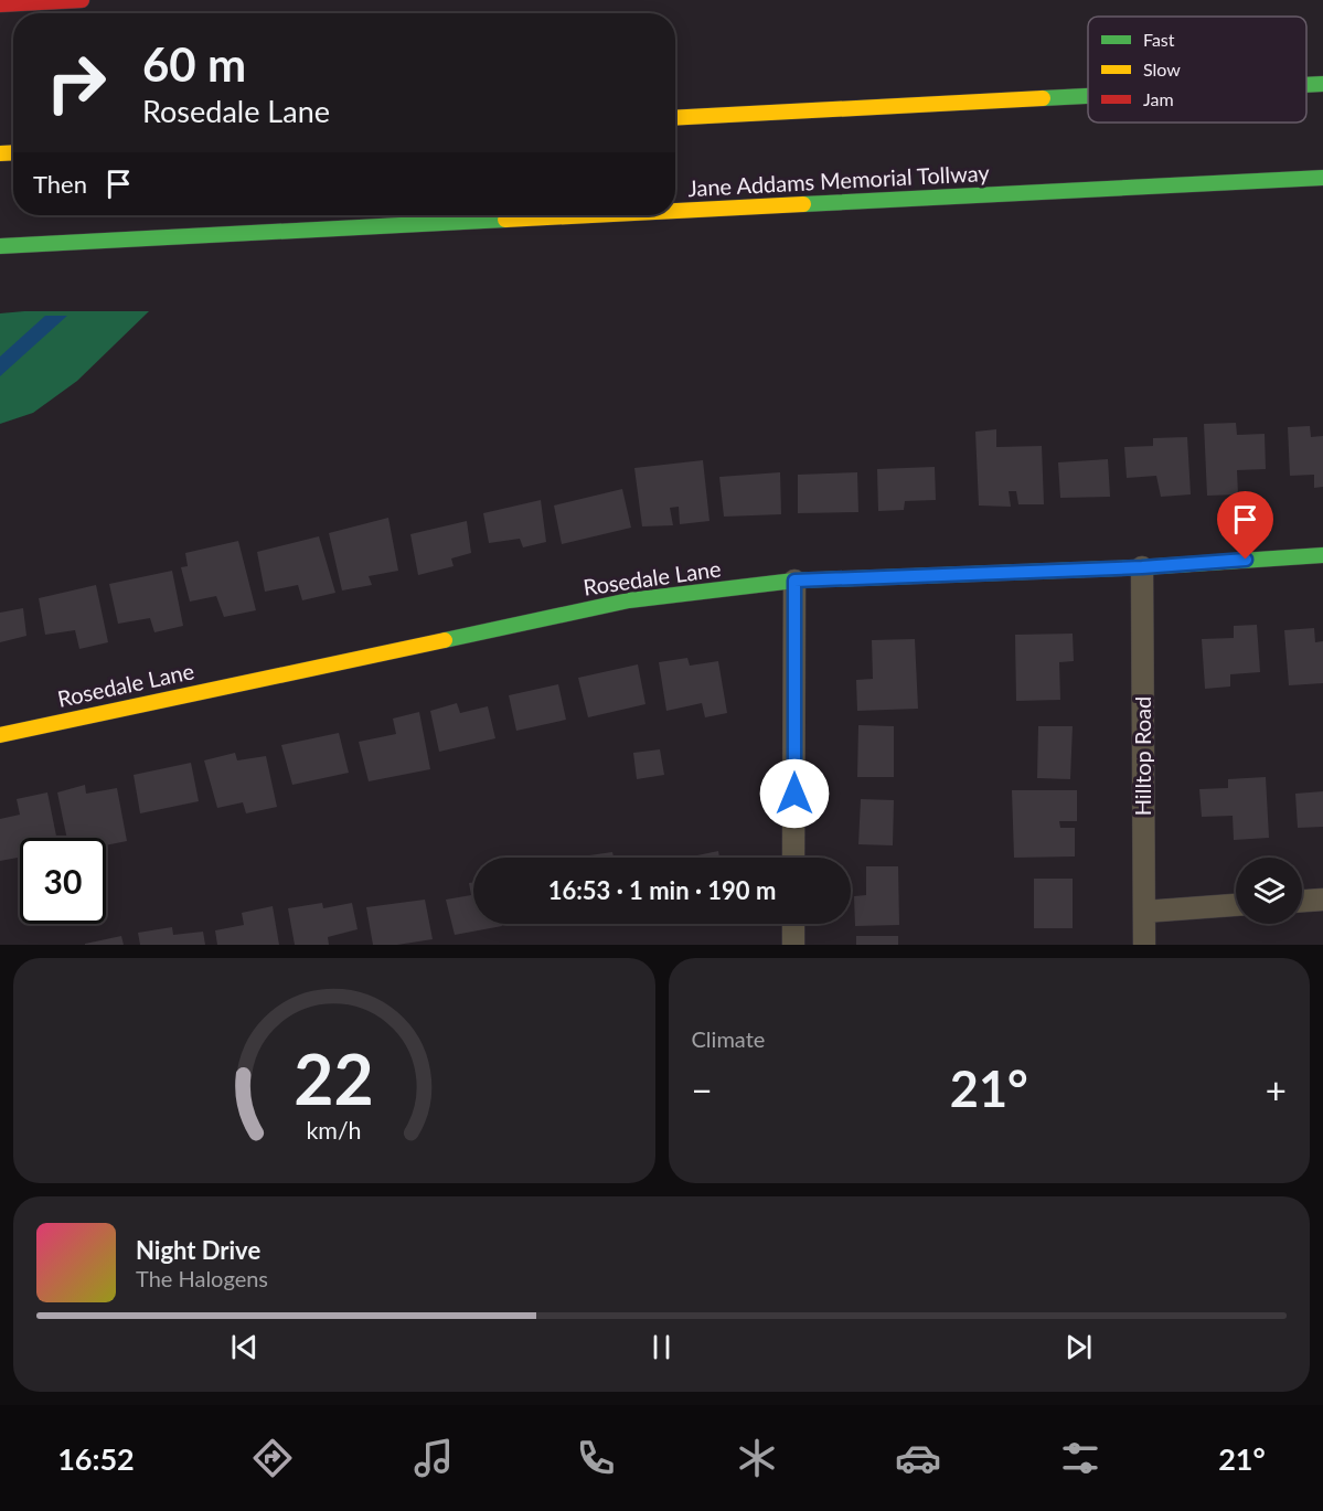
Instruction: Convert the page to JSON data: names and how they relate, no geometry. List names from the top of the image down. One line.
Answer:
{"streets":{"main road":["Jane Addams Memorial Tollway","Rosedale Lane"],"street":["Hilltop Road"]},"crossings":[["Rosedale Lane","Hilltop Road"]],"legend":["Fast","Slow","Jam"],"page":{"turn":["60 m","Rosedale Lane"],"then":"Then","limit":"30","trip":"16:53 · 1 min · 190 m","tile":"Climate","heat":["−","21°","+"],"song":["Night Drive","The Halogens"],"tabs":["16:52","21°"],"gauge":["22","km/h"]}}
